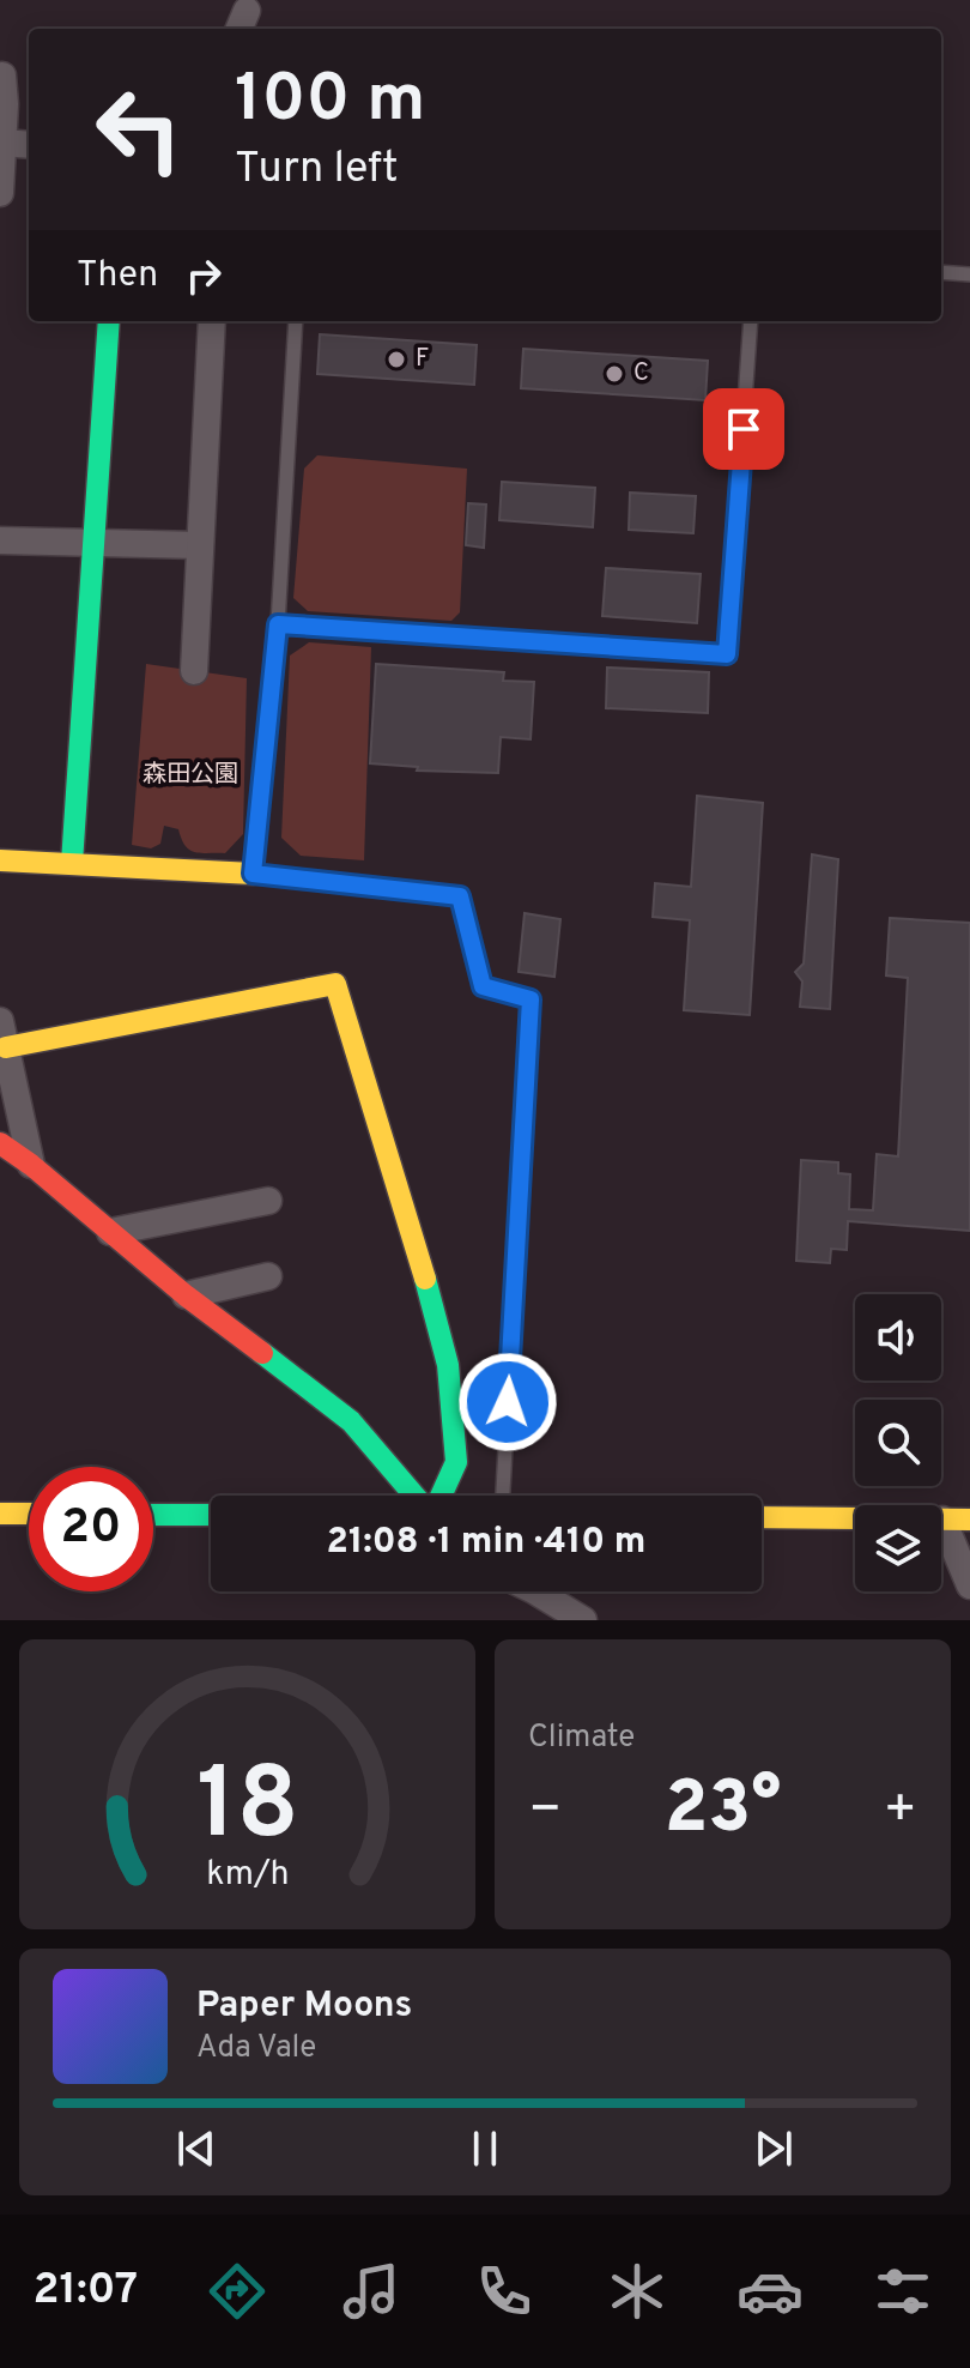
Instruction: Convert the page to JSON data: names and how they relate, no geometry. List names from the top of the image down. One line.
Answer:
{"parks":["森田公園"],"places":["F","C"],"page":{"turn":["100 m","Turn left"],"then":"Then","limit":"20","trip":"21:08 · 1 min · 410 m","tile":"Climate","heat":["−","23°","+"],"song":["Paper Moons","Ada Vale"],"tabs":"21:07","gauge":["18","km/h"]}}
